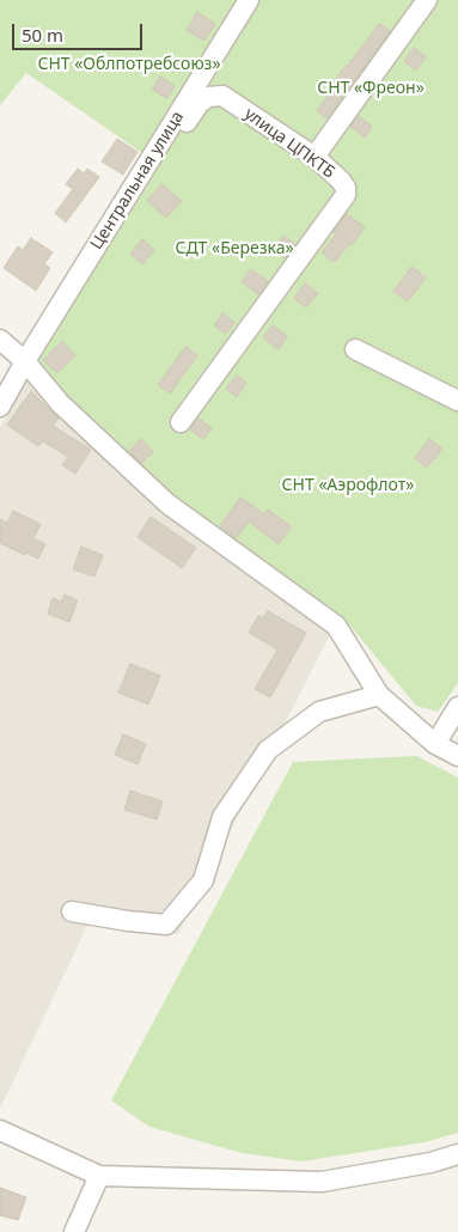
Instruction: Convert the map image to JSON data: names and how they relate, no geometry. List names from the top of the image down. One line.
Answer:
{"streets":{"street":["улица ЦПКТБ","Центральная улица"]},"crossings":[["улица ЦПКТБ","Центральная улица"]],"parks":["СНТ «Облпотребсоюз»","СНТ «Фреон»","СДТ «Березка»","СНТ «Аэрофлот»"],"scale_bar":"50 m"}
